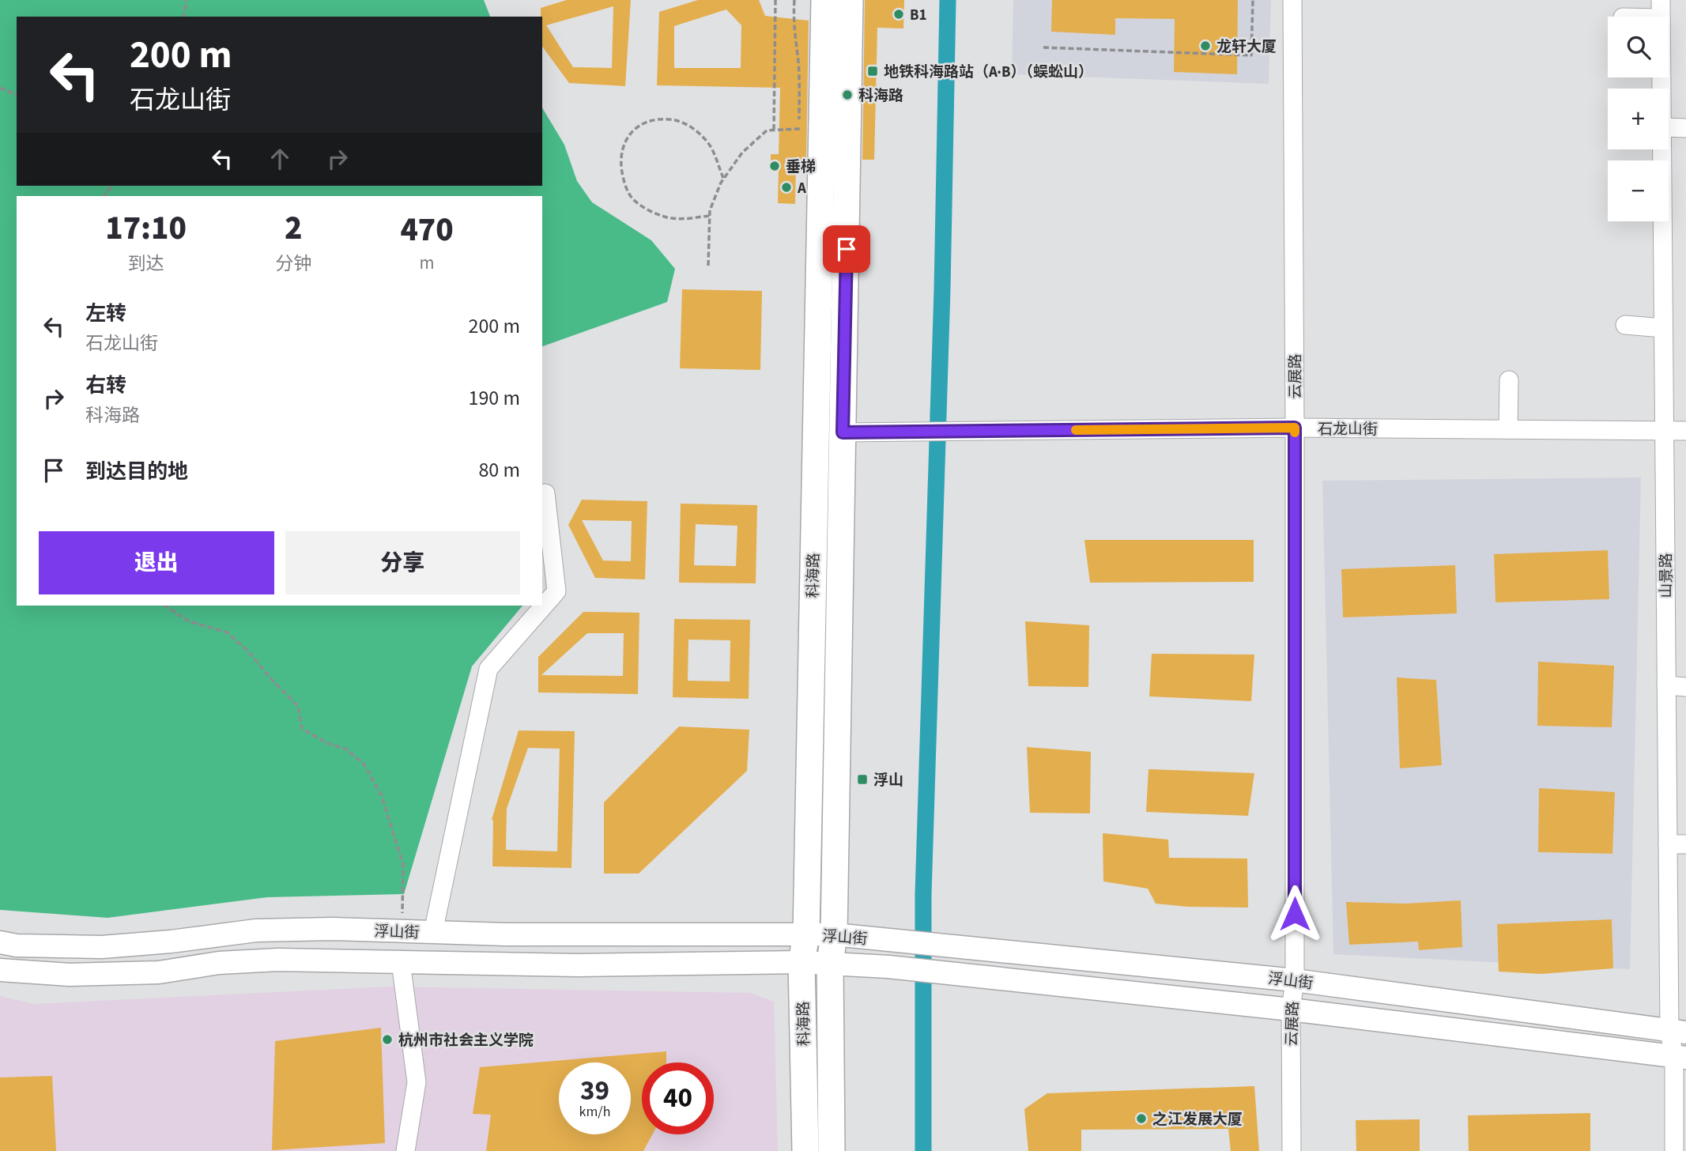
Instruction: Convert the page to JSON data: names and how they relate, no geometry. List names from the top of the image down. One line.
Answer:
{"streets":{"highway":["科海路"],"main road":["浮山街"],"street":["云展路","石龙山街","山景路"]},"crossings":[["云展路","石龙山街"],["云展路","浮山街"],["石龙山街","科海路"],["石龙山街","山景路"],["科海路","浮山街"],["山景路","浮山街"]],"places":{"other":["B1","龙轩大厦","科海路","垂梯","A","杭州市社会主义学院","之江发展大厦"],"transit":["地铁科海路站（A·B）（蜈蚣山）","浮山"]},"page":{"map_buttons":["+","−"],"turn":["200 m","石龙山街"],"eta":["17:10","到达","2","分钟","470","m"],"list":[{"name":"左转","note":"石龙山街","value":"200 m"},{"name":"右转","note":"科海路","value":"190 m"},{"name":"到达目的地","value":"80 m"}],"buttons":["退出","分享"],"speed":"39 km/h","limit":"40"}}
